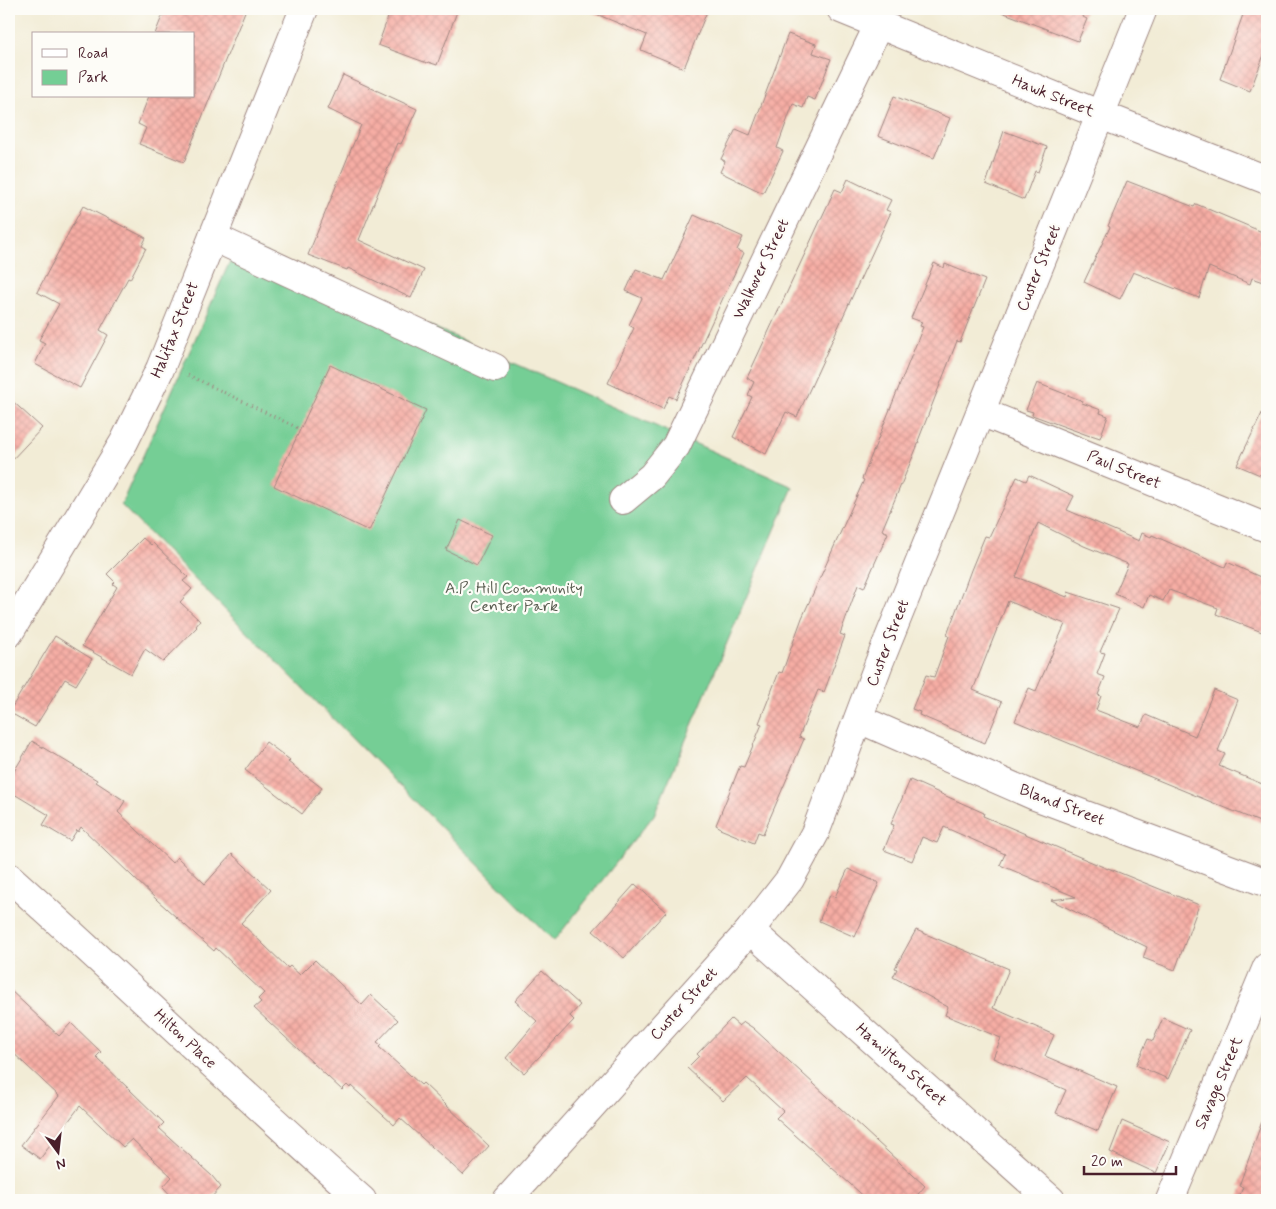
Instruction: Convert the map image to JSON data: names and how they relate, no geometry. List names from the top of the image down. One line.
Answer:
{"streets":{"street":["Hawk Street","Custer Street","Walkover Street","Halifax Street","Paul Street","Bland Street","Hilton Place","Hamilton Street","Savage Street"]},"crossings":[["Hawk Street","Custer Street"],["Hawk Street","Walkover Street"],["Custer Street","Paul Street"],["Custer Street","Bland Street"],["Custer Street","Hamilton Street"]],"parks":["A.P. Hill Community Center Park"],"legend":["Road","Park"],"scale_bar":"20 m","north":"bottom"}
